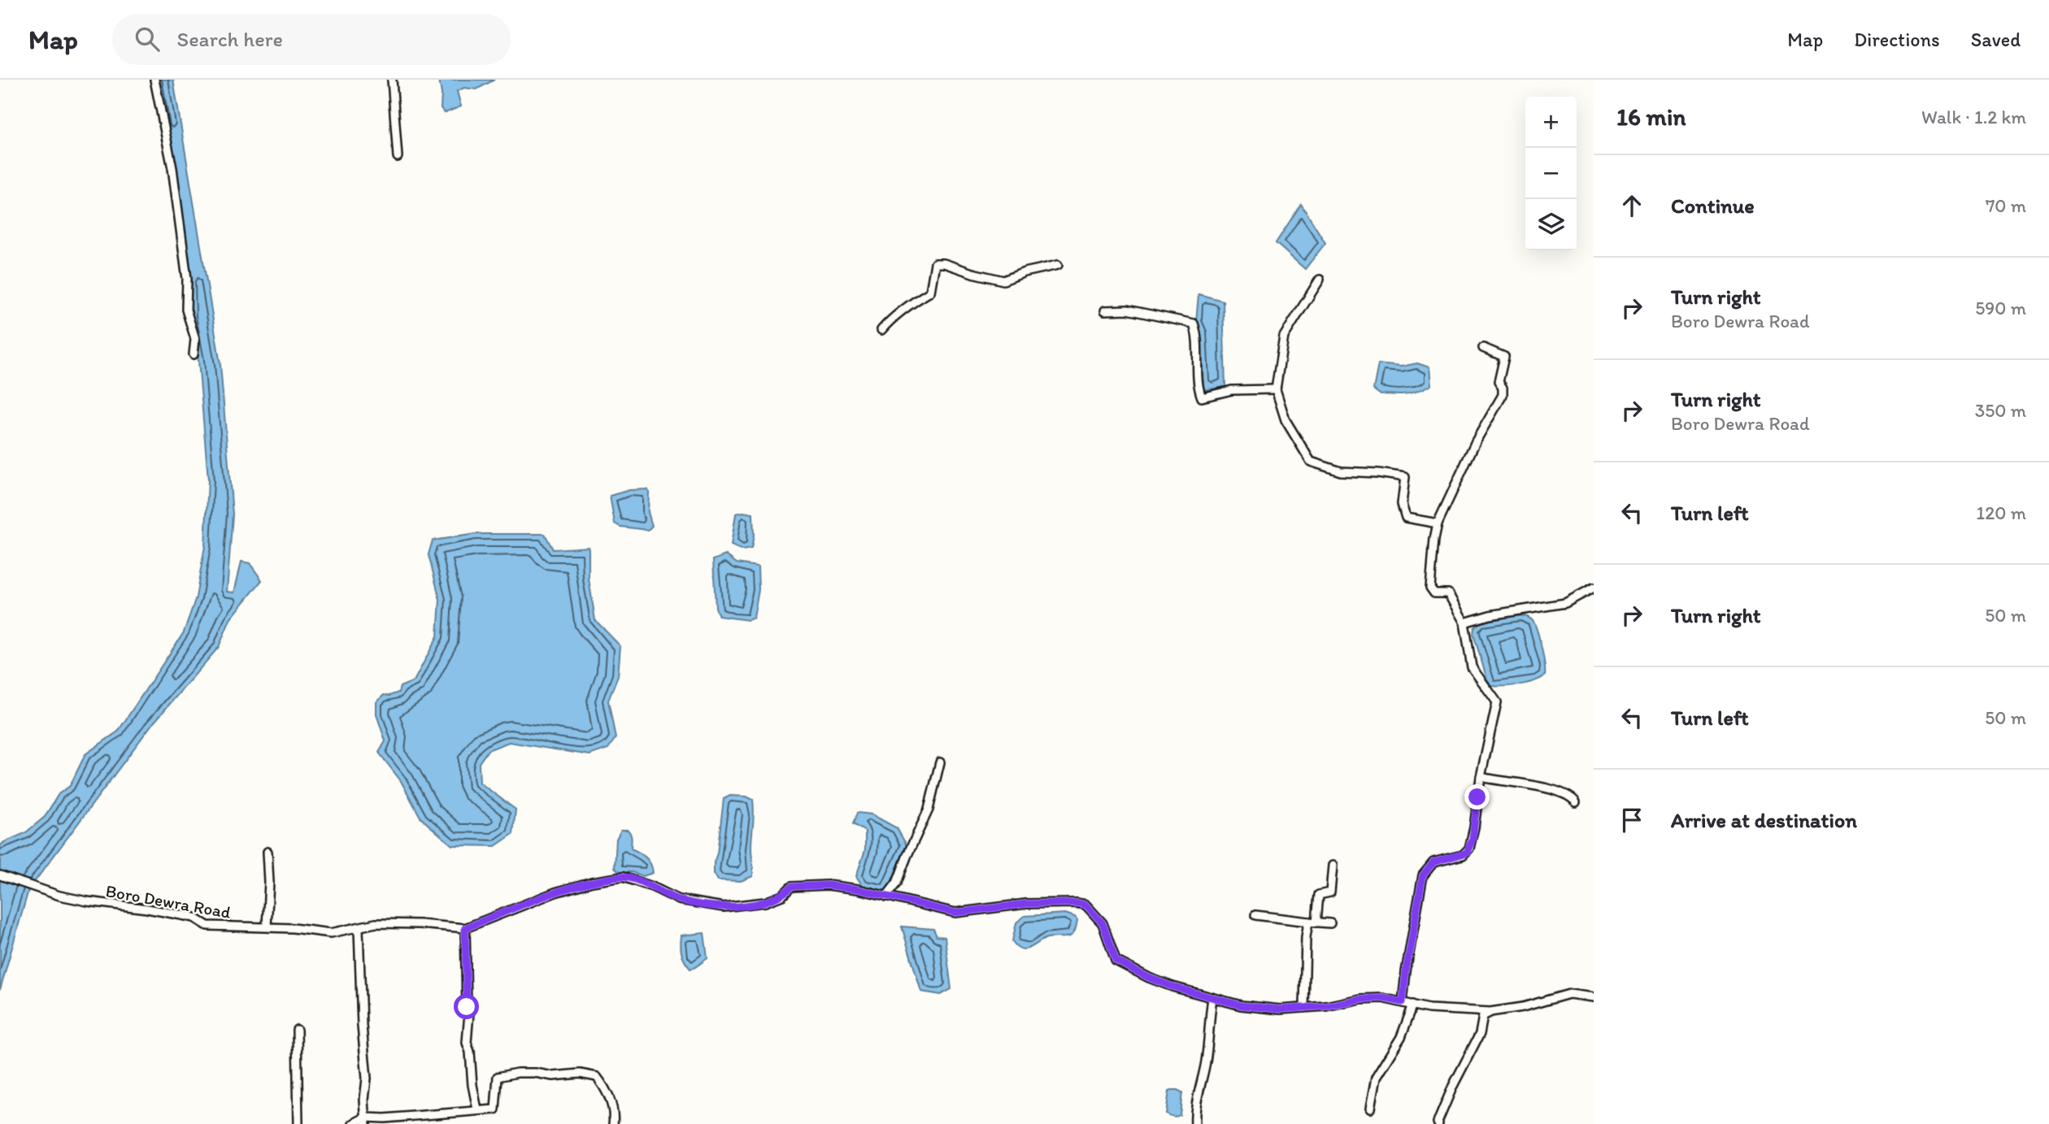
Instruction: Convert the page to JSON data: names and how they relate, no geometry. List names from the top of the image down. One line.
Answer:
{"streets":{"street":["Boro Dewra Road"]},"page":{"header":"Map","search":"Search here","nav":["Map","Directions","Saved"],"heading":["16 min","Walk · 1.2 km"],"map_buttons":["+","−"],"list":[["Continue","70 m"],["Turn right","Boro Dewra Road","590 m"],["Turn right","Boro Dewra Road","350 m"],["Turn left","120 m"],["Turn right","50 m"],["Turn left","50 m"],"Arrive at destination"]}}
